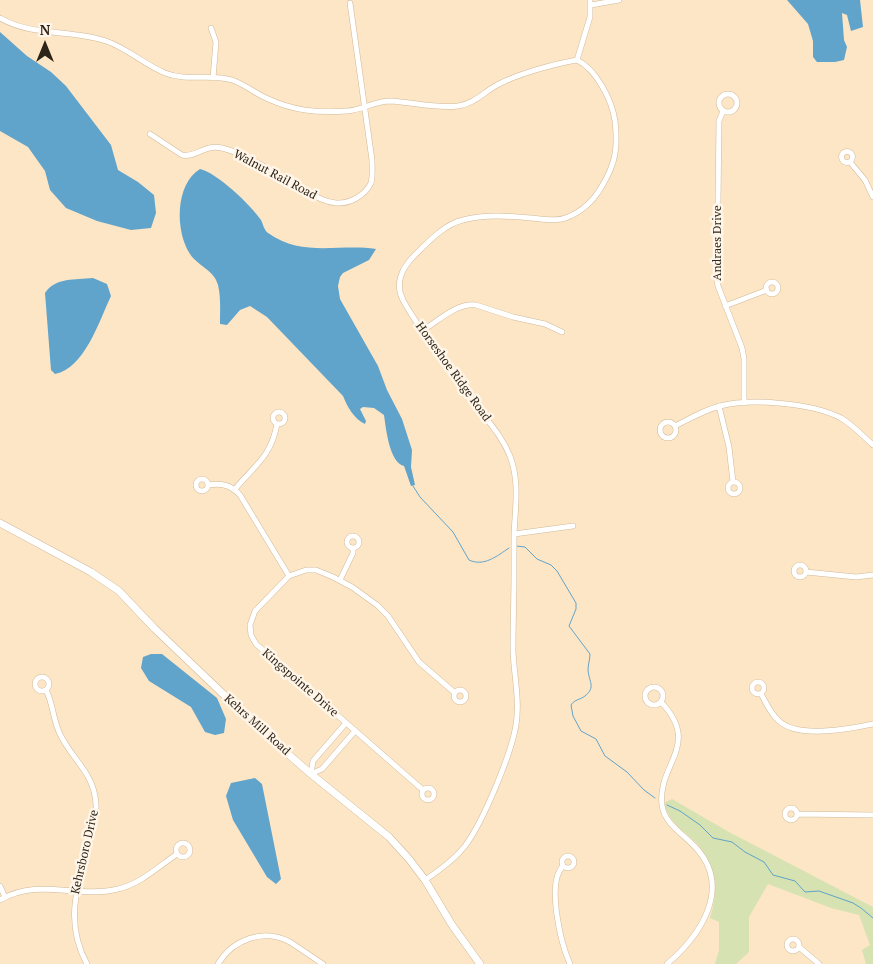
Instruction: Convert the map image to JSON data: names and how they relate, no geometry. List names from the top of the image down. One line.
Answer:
{"streets":{"main road":["Kehrs Mill Road"],"street":["Walnut Rail Road","Andraes Drive","Horseshoe Ridge Road","Kingspointe Drive","Kehrsboro Drive"]},"crossings":[["Horseshoe Ridge Road","Kehrs Mill Road"],["Kingspointe Drive","Kehrs Mill Road"]],"north":"top"}
